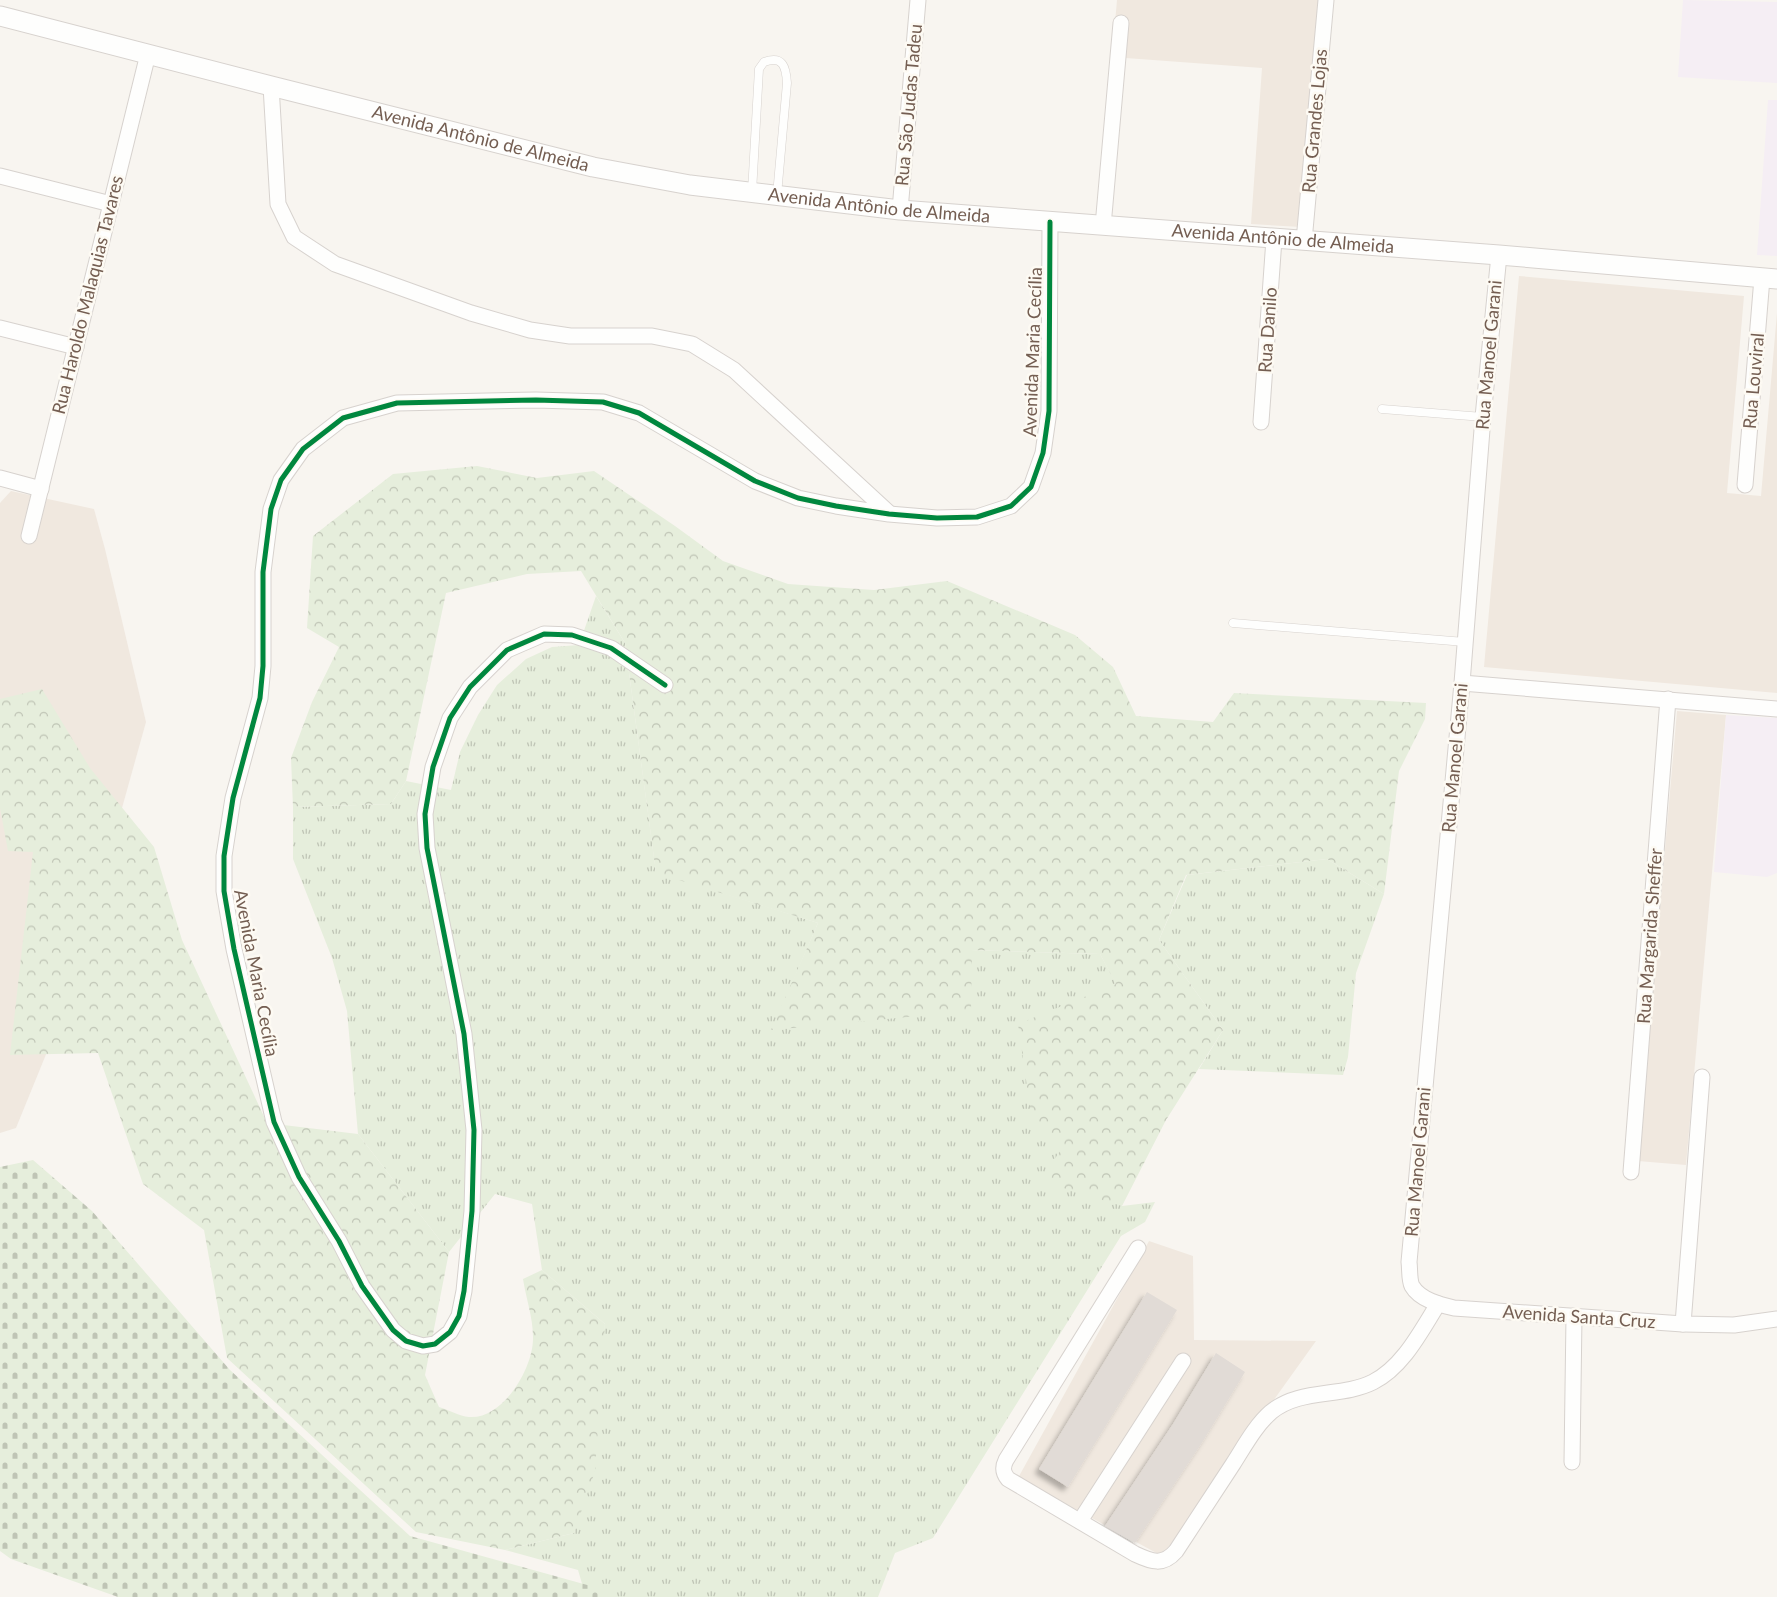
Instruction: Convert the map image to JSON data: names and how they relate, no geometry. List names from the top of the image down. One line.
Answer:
{"streets":{"street":["Rua São Judas Tadeu","Rua Grandes Lojas","Avenida Antônio de Almeida","Rua Haroldo Malaquias Tavares","Rua Danilo","Avenida Maria Cecília","Rua Manoel Garani","Rua Louviral","Rua Margarida Sheffer","Avenida Santa Cruz"]},"crossings":[["Rua São Judas Tadeu","Avenida Antônio de Almeida"],["Rua Grandes Lojas","Avenida Antônio de Almeida"],["Avenida Antônio de Almeida","Rua Haroldo Malaquias Tavares"],["Avenida Antônio de Almeida","Rua Danilo"],["Avenida Antônio de Almeida","Avenida Maria Cecília"],["Avenida Antônio de Almeida","Rua Manoel Garani"],["Avenida Antônio de Almeida","Rua Louviral"],["Rua Manoel Garani","Avenida Santa Cruz"]]}
